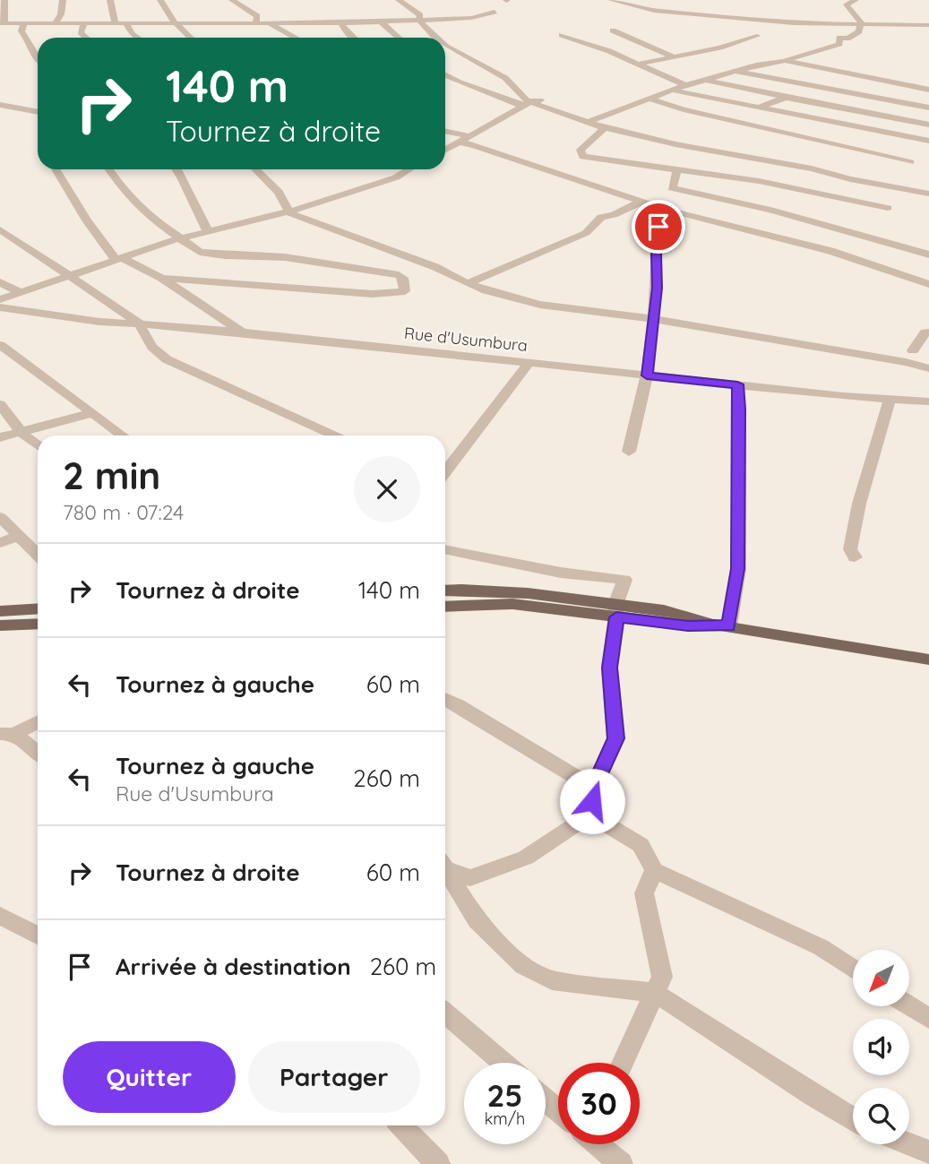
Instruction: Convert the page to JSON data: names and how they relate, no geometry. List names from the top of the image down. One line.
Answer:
{"streets":{"street":["Rue d'Usumbura"]},"north":"bottom left","page":{"turn":["140 m","Tournez à droite"],"heading":["2 min","780 m · 07:24"],"list":[{"name":"Tournez à droite","value":"140 m"},{"name":"Tournez à gauche","value":"60 m"},{"name":"Tournez à gauche","note":"Rue d'Usumbura","value":"260 m"},{"name":"Tournez à droite","value":"60 m"},{"name":"Arrivée à destination","value":"260 m"}],"buttons":["Quitter","Partager"],"speed":"25 km/h","limit":"30"}}
